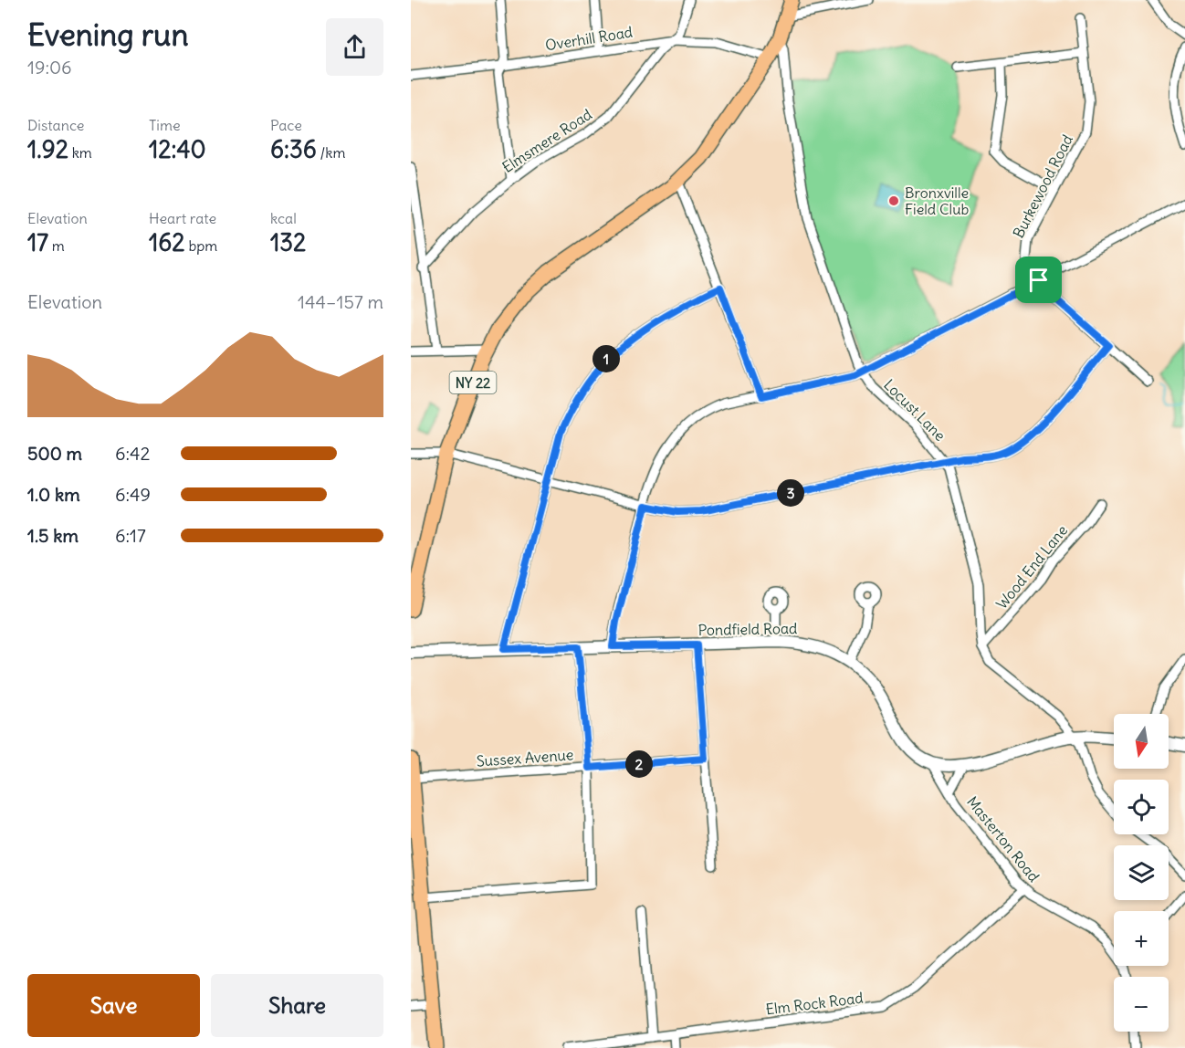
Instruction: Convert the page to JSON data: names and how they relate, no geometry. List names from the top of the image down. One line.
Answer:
{"streets":{"main road":["NY 22"],"street":["Overhill Road","Elmsmere Road","Burkewood Road","Locust Lane","Wood End Lane","Pondfield Road","Sussex Avenue","Masterton Road","Elm Rock Road"]},"crossings":[["Overhill Road","Elmsmere Road"],["Overhill Road","NY 22"],["NY 22","Locust Lane"],["Locust Lane","Wood End Lane"],["Pondfield Road","Masterton Road"],["Masterton Road","Elm Rock Road"]],"places":["Bronxville Field Club"],"north":"bottom","page":{"heading":["Evening run","19:06"],"stats":[["Distance","1.92 km"],["Time","12:40"],["Pace","6:36 /km"],["Elevation","17 m"],["Heart rate","162 bpm"],["kcal","132"]],"chart":["Elevation","144–157 m"],"pins":["1","3","2"],"list":[{"name":"500 m","note":"6:42"},{"name":"1.0 km","note":"6:49"},{"name":"1.5 km","note":"6:17"}],"map_buttons":["+","−"],"buttons":["Save","Share"]}}
